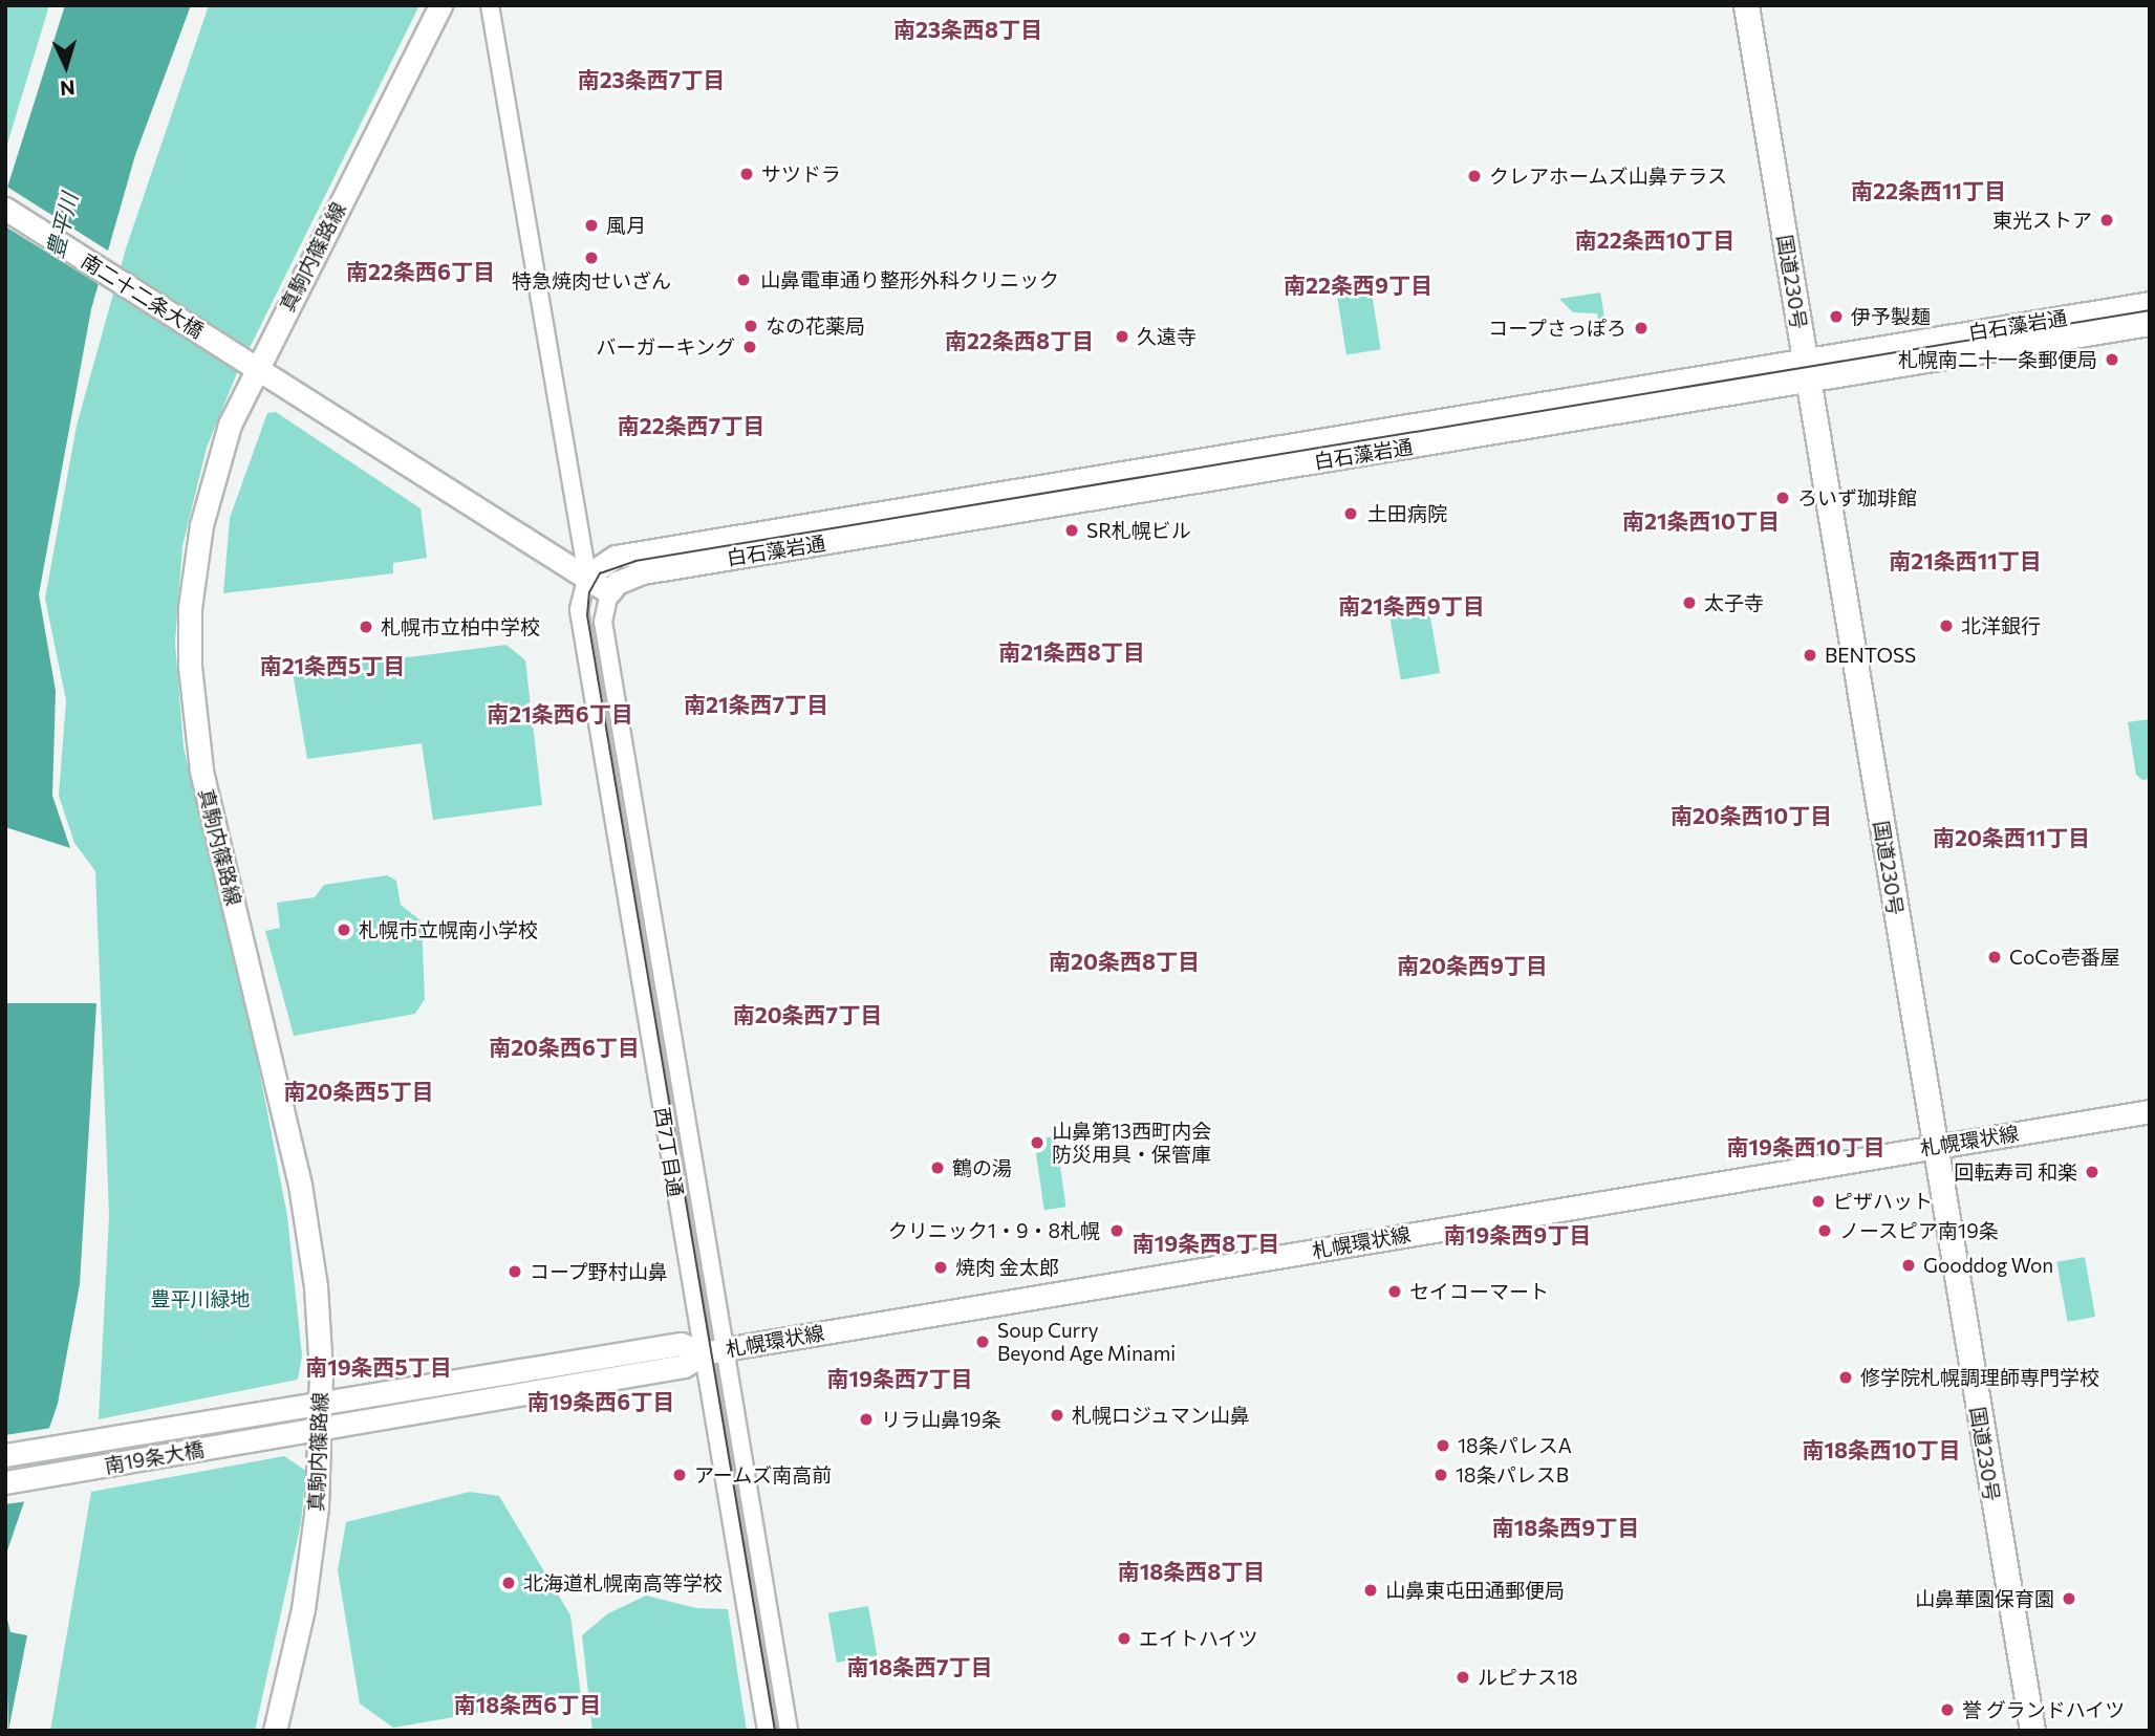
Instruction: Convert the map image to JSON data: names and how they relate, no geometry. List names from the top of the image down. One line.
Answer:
{"streets":{"highway":["国道230号"],"main road":["真駒内篠路線","南二十二条大橋","白石藻岩通","札幌環状線","南19条大橋"],"street":["西7丁目通"]},"crossings":[["真駒内篠路線","南二十二条大橋"],["真駒内篠路線","札幌環状線"],["真駒内篠路線","南19条大橋"],["国道230号","白石藻岩通"],["国道230号","札幌環状線"],["白石藻岩通","西7丁目通"],["札幌環状線","西7丁目通"],["札幌環状線","南19条大橋"]],"districts":["南23条西8丁目","南23条西7丁目","南22条西11丁目","南22条西10丁目","南22条西6丁目","南22条西9丁目","南22条西8丁目","南22条西7丁目","南21条西10丁目","南21条西11丁目","南21条西9丁目","南21条西8丁目","南21条西5丁目","南21条西7丁目","南21条西6丁目","南20条西10丁目","南20条西11丁目","南20条西8丁目","南20条西9丁目","南20条西7丁目","南20条西6丁目","南20条西5丁目","南19条西10丁目","南19条西9丁目","南19条西8丁目","南19条西5丁目","南19条西7丁目","南19条西6丁目","南18条西10丁目","南18条西9丁目","南18条西8丁目","南18条西7丁目","南18条西6丁目"],"water":["豊平川"],"parks":["豊平川緑地"],"places":["サツドラ","クレアホームズ山鼻テラス","東光ストア","風月","特急焼肉せいざん","山鼻電車通り整形外科クリニック","伊予製麺","なの花薬局","コープさっぽろ","久遠寺","バーガーキング","札幌南二十一条郵便局","ろいず珈琲館","土田病院","SR札幌ビル","太子寺","北洋銀行","札幌市立柏中学校","BENTOSS","札幌市立幌南小学校","CoCo壱番屋","山鼻第13西町内会 防災用具・保管庫","鶴の湯","回転寿司 和楽","ピザハット","クリニック1・9・8札幌","ノースピア南19条","Gooddog Won","焼肉 金太郎","コープ野村山鼻","セイコーマート","Soup Curry Beyond Age Minami","修学院札幌調理師専門学校","札幌ロジュマン山鼻","リラ山鼻19条","18条パレスA","アームズ南高前","18条パレスB","北海道札幌南高等学校","山鼻東屯田通郵便局","山鼻華園保育園","エイトハイツ","ルピナス18","誉 グランドハイツ"],"north":"bottom"}
